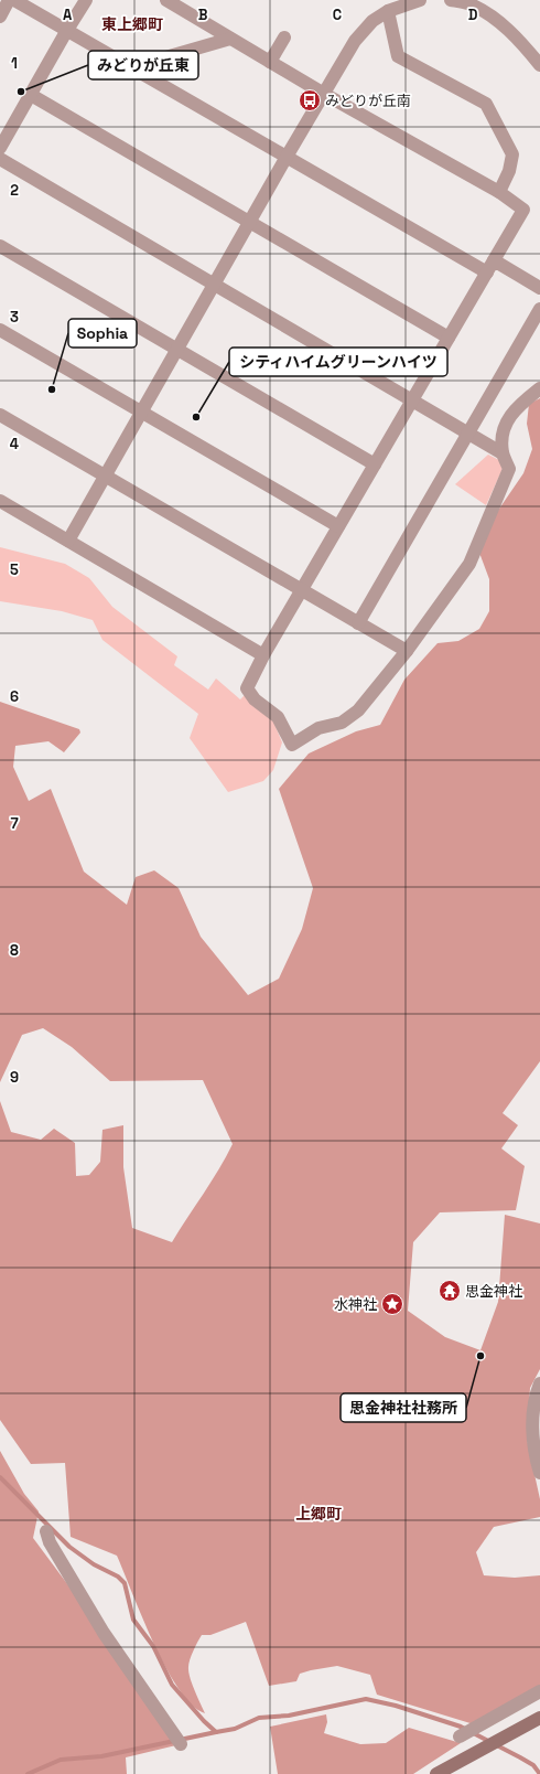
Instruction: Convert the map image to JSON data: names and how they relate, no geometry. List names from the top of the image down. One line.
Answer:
{"districts":["東上郷町","上郷町"],"places":{"other":["みどりが丘東","Sophia","シティハイムグリーンハイツ","思金神社社務所"],"bus stop":["みどりが丘南"],"temple":["思金神社"],"place":["水神社"]},"grid":{"columns":["A","B","C","D"],"rows":["1","2","3","4","5","6","7","8","9"]}}
